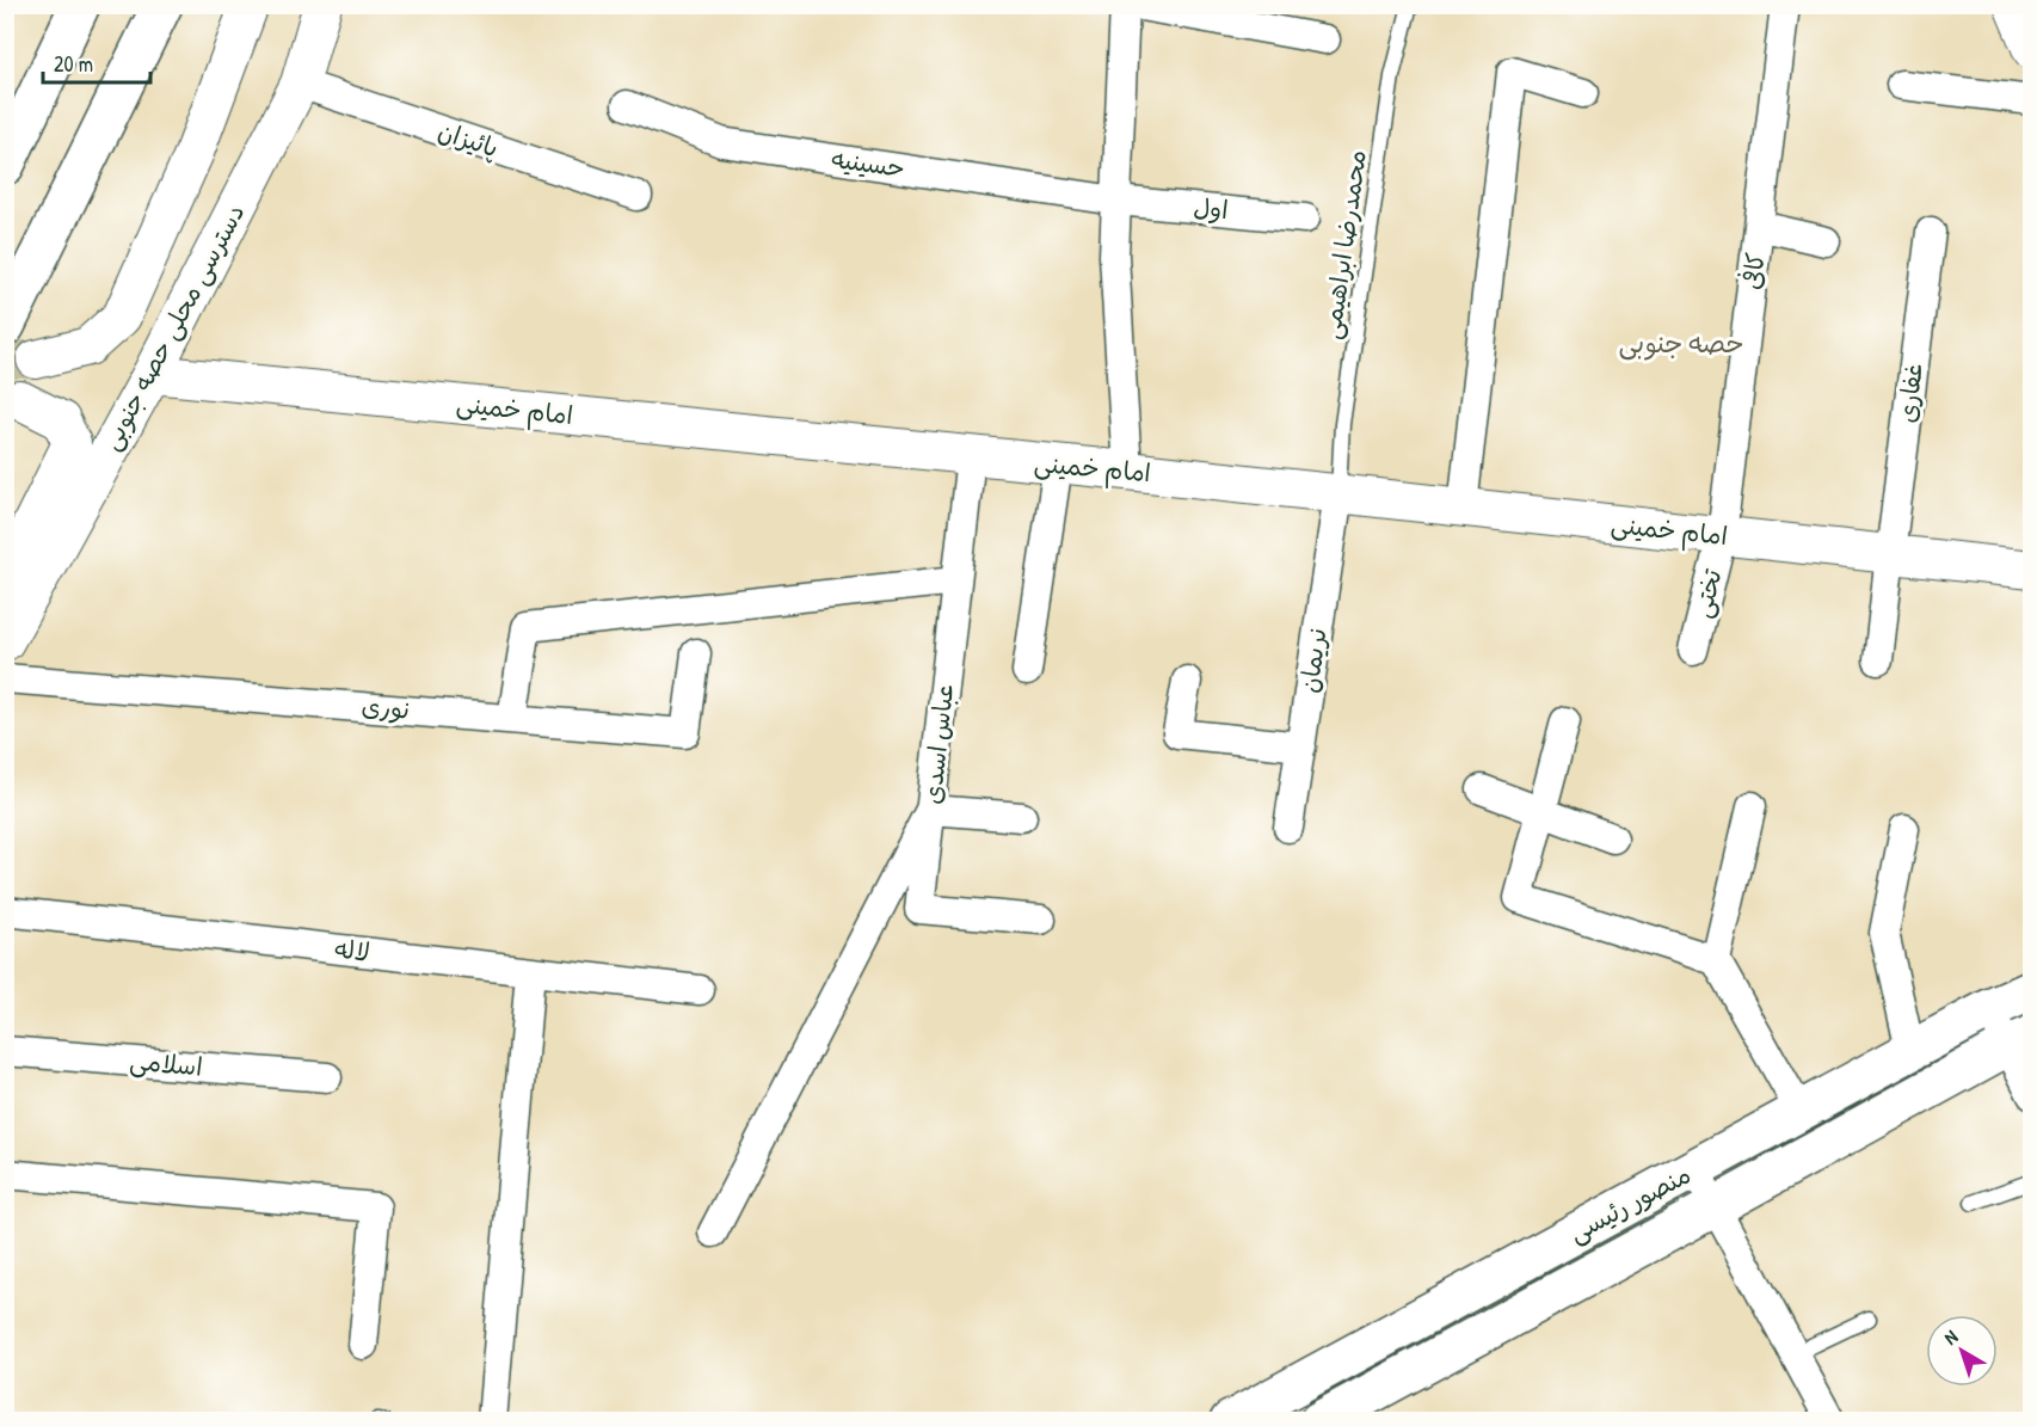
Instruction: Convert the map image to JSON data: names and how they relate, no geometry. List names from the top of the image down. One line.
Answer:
{"streets":{"main road":["منصور رئیسی"],"street":["پائیزان","حسینیه","اول","کافی","دسترسی محلی حصه جنوبی","غفاری","امام خمینی","تختی","نریمان","نوری","عباس اسدی","لاله","اسلامی"],"lane":["محمدرضا ابراهیمی"]},"crossings":[["پائیزان","دسترسی محلی حصه جنوبی"],["حسینیه","اول"],["محمدرضا ابراهیمی","امام خمینی"],["محمدرضا ابراهیمی","نریمان"],["کافی","امام خمینی"],["کافی","تختی"],["دسترسی محلی حصه جنوبی","امام خمینی"],["غفاری","امام خمینی"],["امام خمینی","تختی"],["امام خمینی","نریمان"],["امام خمینی","عباس اسدی"]],"districts":["حصه جنوبی"],"scale_bar":"20 m","north":"top left"}
